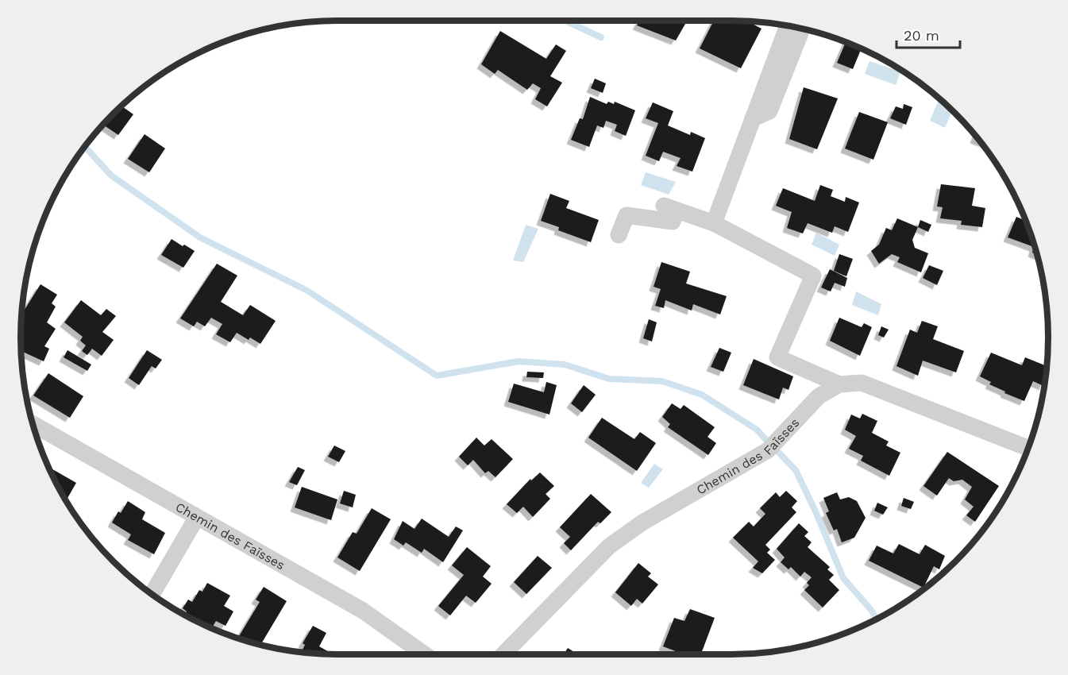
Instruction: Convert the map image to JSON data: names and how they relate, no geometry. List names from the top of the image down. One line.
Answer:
{"streets":{"street":["Chemin des Faïsses"]},"scale_bar":"20 m"}
